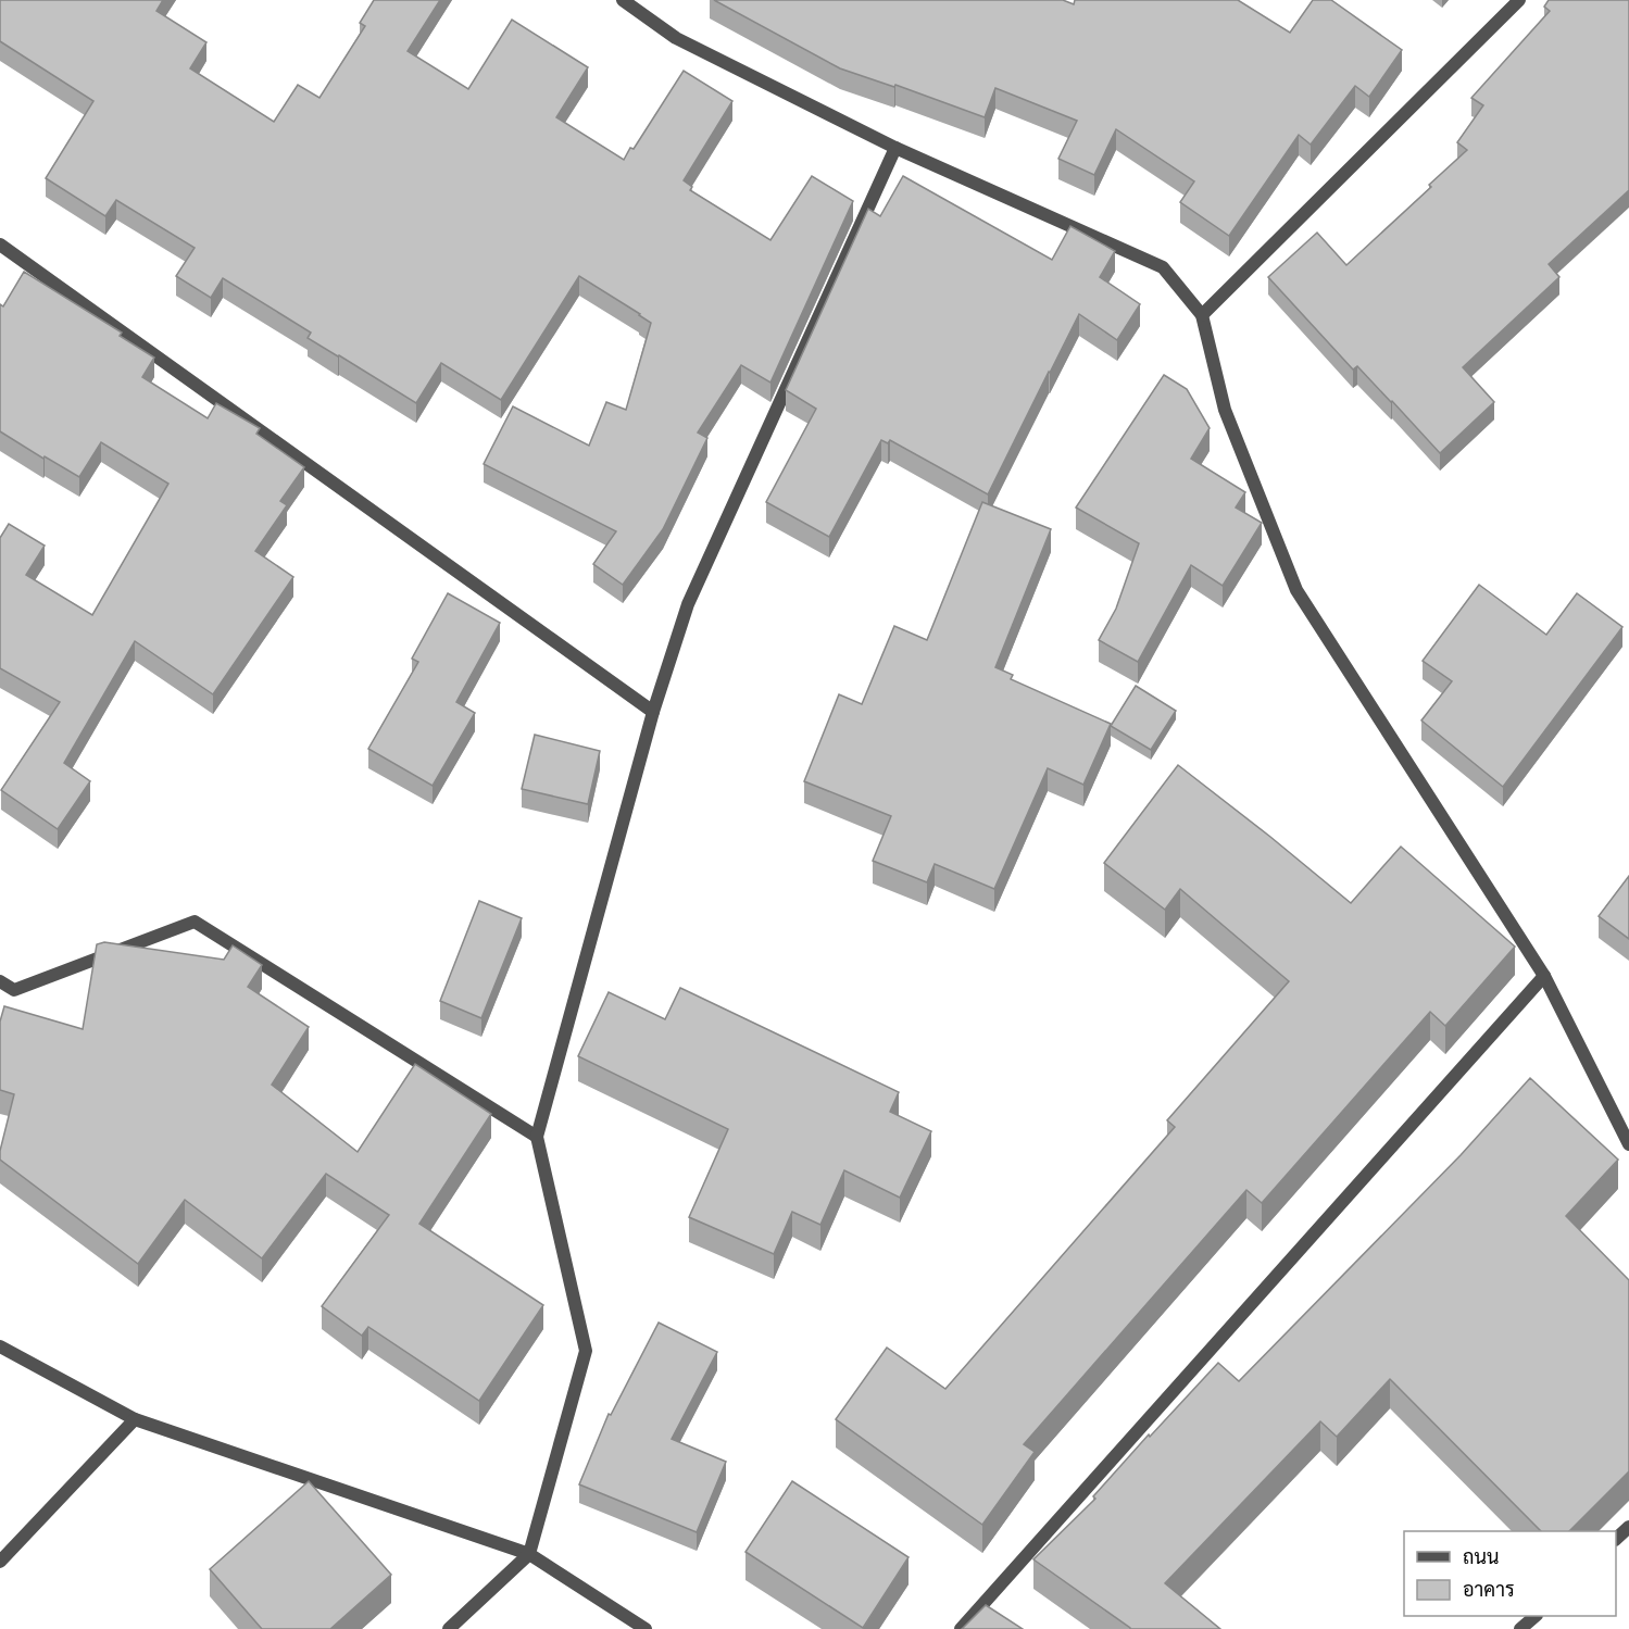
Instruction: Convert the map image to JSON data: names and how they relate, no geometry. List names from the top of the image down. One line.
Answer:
{"legend":["ถนน","อาคาร"]}
